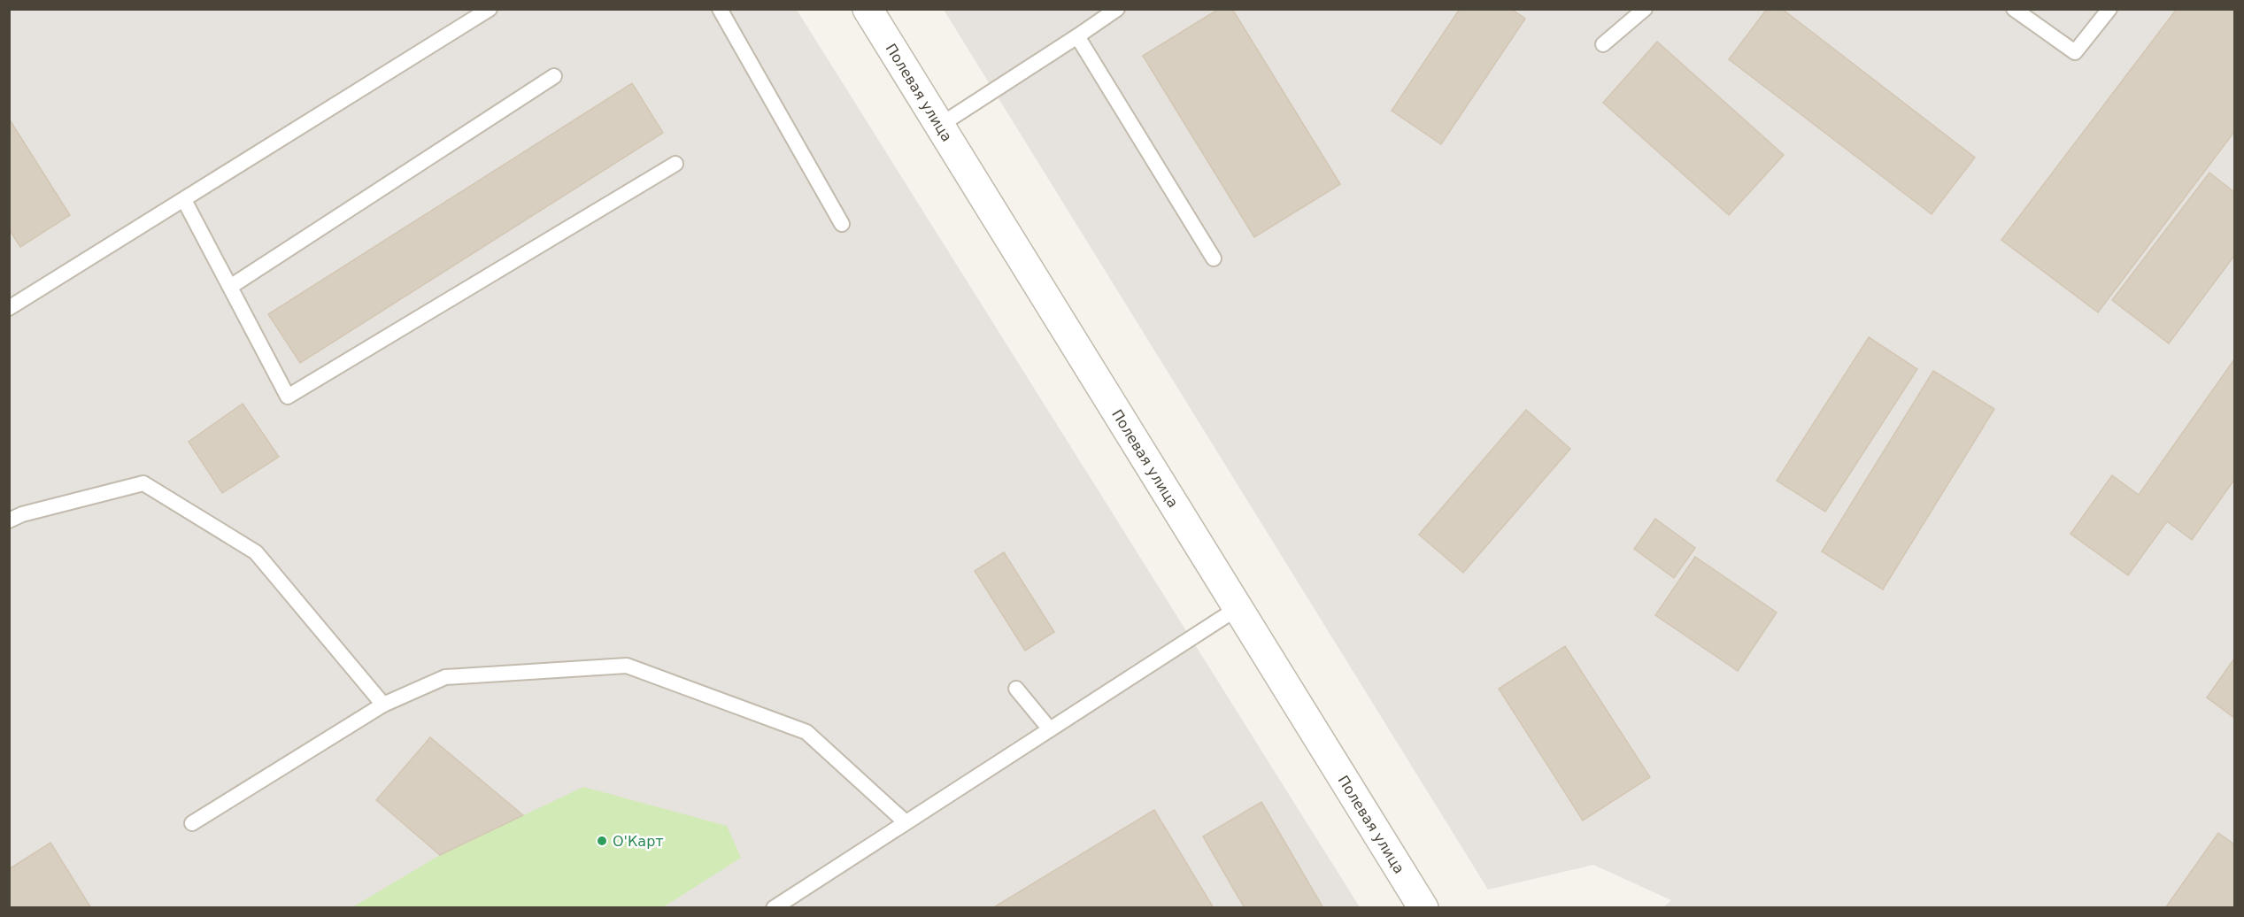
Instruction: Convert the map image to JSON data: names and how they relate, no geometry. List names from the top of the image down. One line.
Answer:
{"streets":{"street":["Полевая улица"]},"places":["О'Карт"]}
